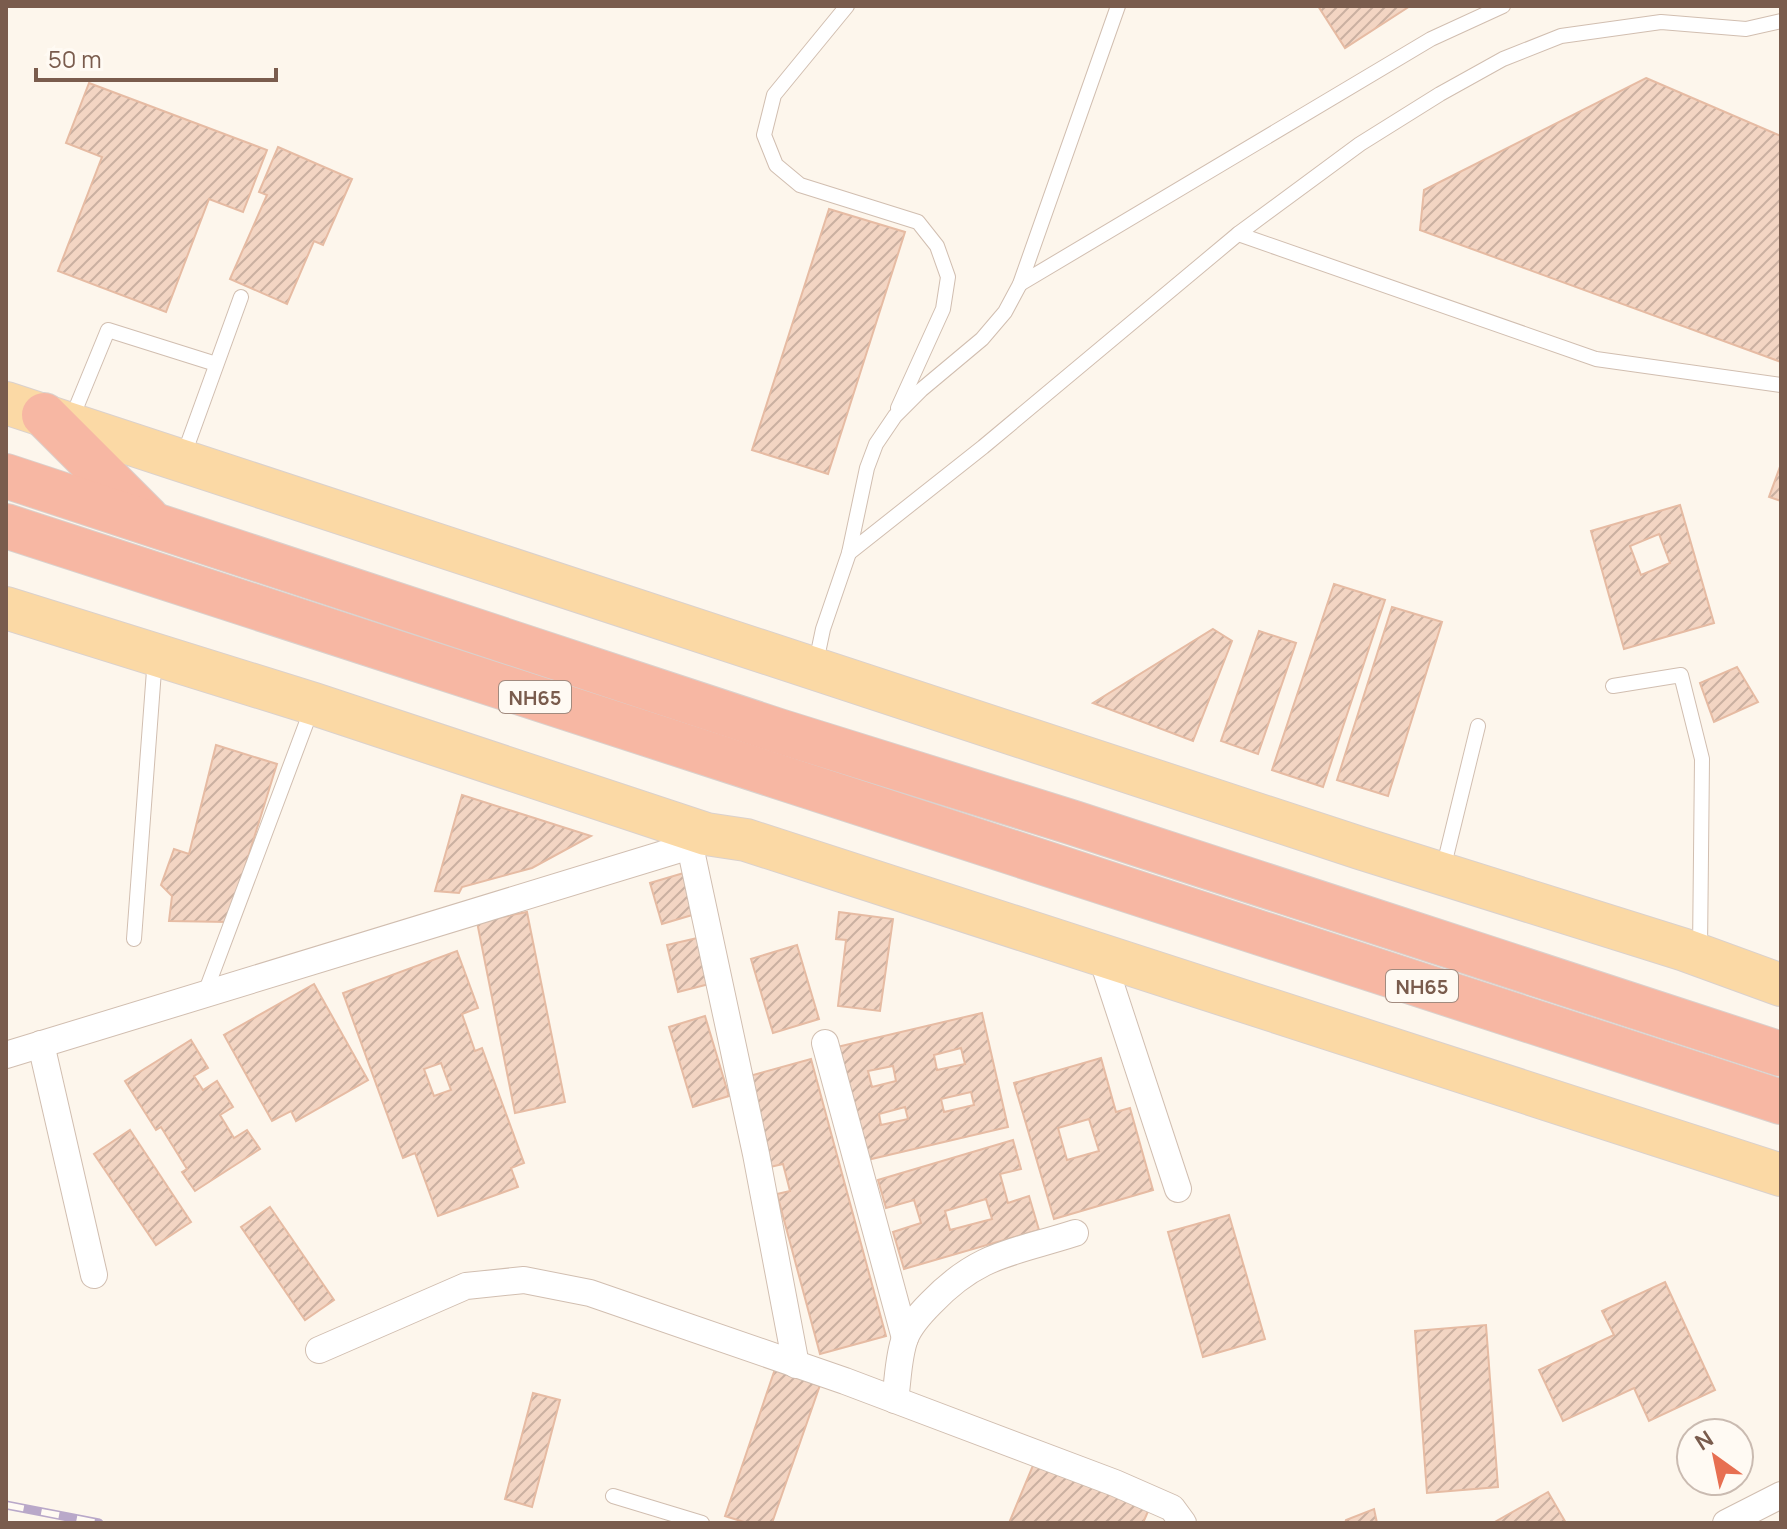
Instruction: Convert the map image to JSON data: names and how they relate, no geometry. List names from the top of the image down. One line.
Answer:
{"streets":{"highway":["NH65"]},"scale_bar":"50 m","north":"top left"}
